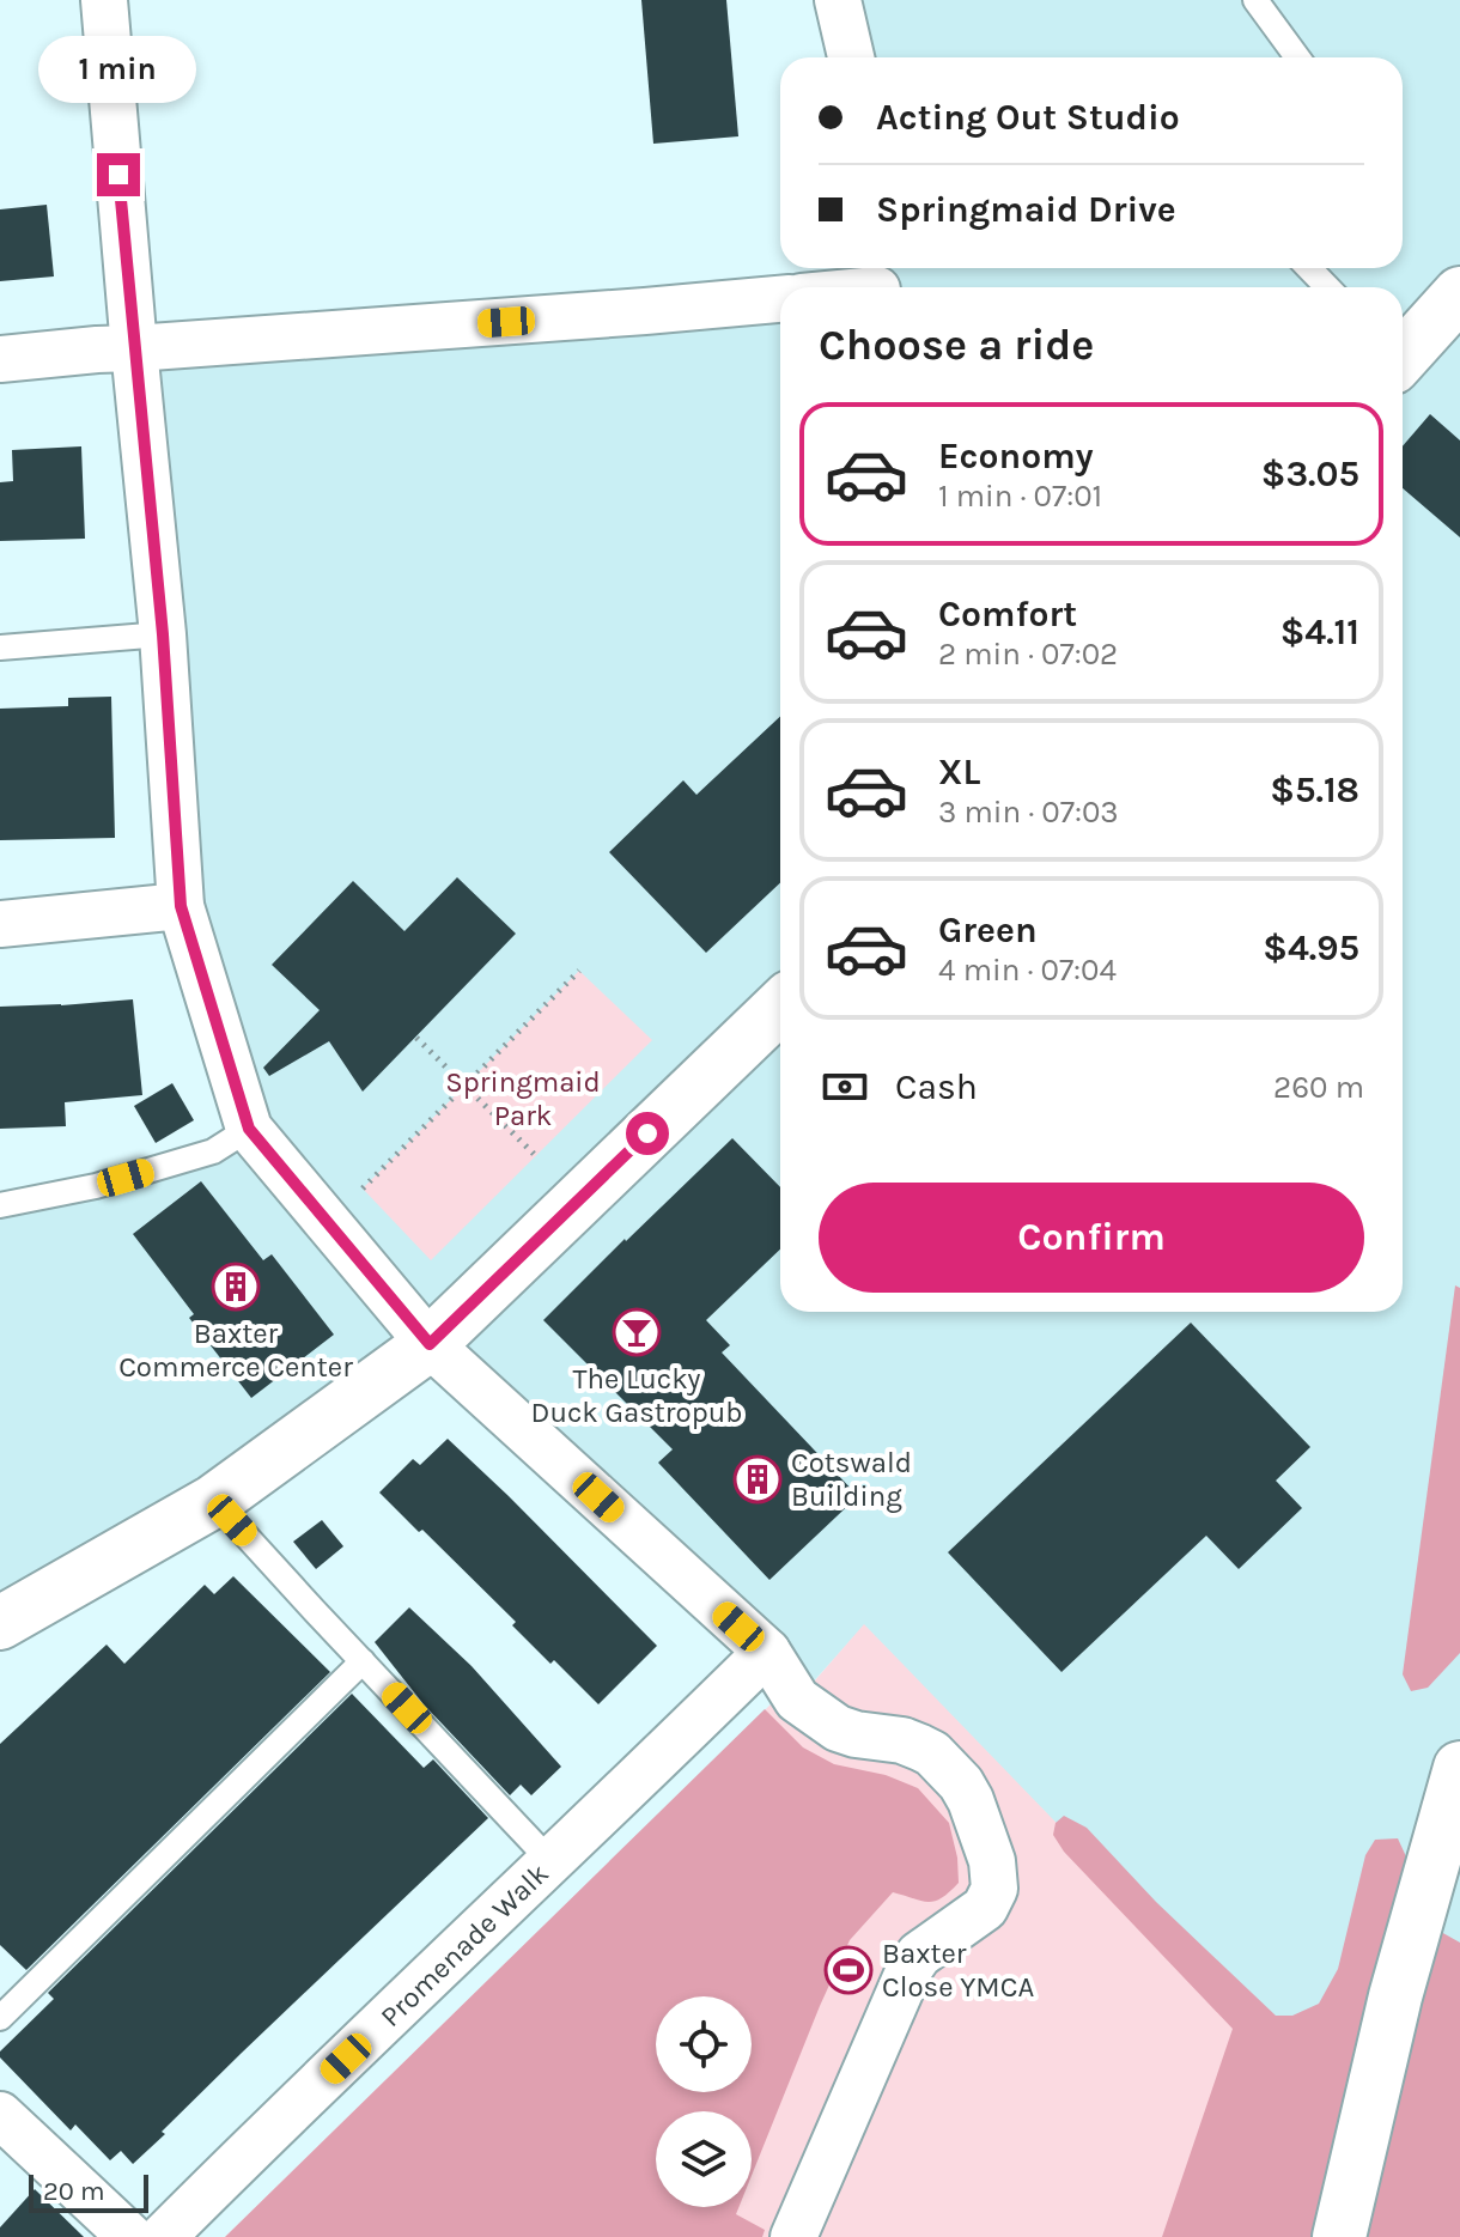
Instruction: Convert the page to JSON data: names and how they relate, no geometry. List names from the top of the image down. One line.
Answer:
{"streets":{"street":["Promenade Walk"]},"parks":["Springmaid Park"],"places":{"building":["Baxter Commerce Center","Cotswald Building"],"bar":["The Lucky Duck Gastropub"],"sports":["Baxter Close YMCA"]},"scale_bar":"20 m","page":{"bubble":"1 min","banner":["Acting Out Studio","Springmaid Drive"],"heading":"Choose a ride","list":[{"name":"Economy","note":"1 min · 07:01","value":"$3.05"},{"name":"Comfort","note":"2 min · 07:02","value":"$4.11"},{"name":"XL","note":"3 min · 07:03","value":"$5.18"},{"name":"Green","note":"4 min · 07:04","value":"$4.95"}],"pay":["Cash","260 m"],"buttons":"Confirm","scale":"20 m"}}
